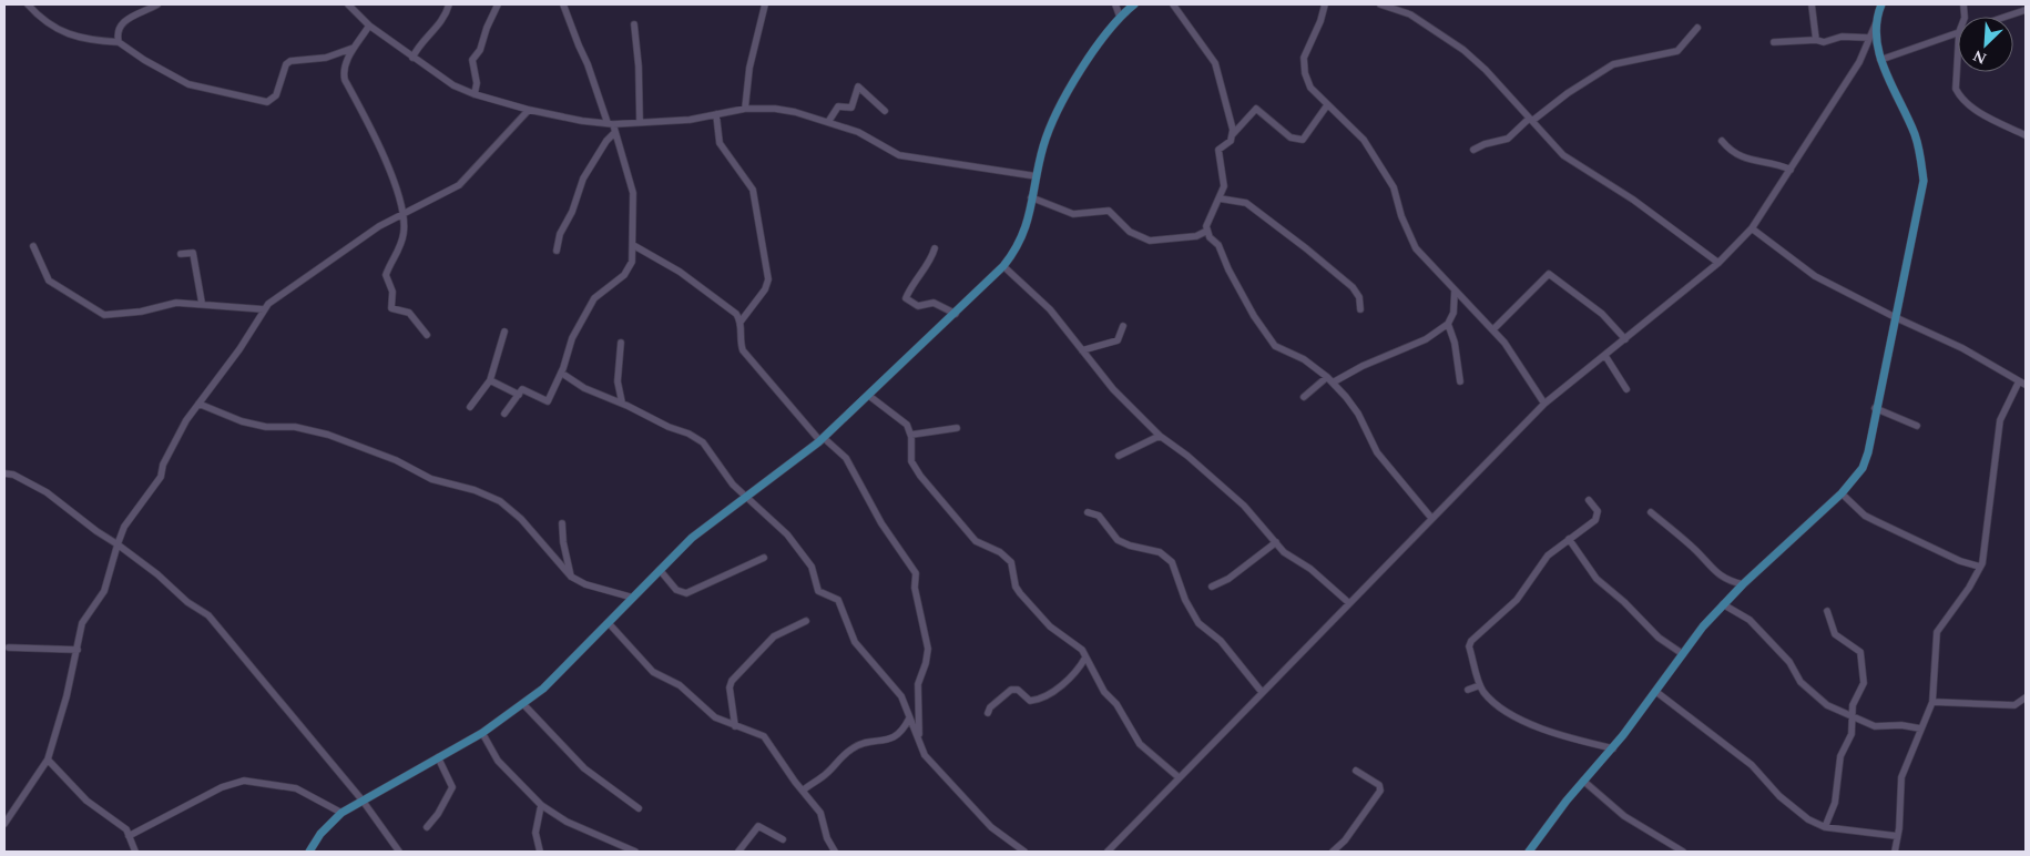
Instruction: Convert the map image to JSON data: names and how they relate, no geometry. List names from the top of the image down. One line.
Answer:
{"north":"bottom left"}
